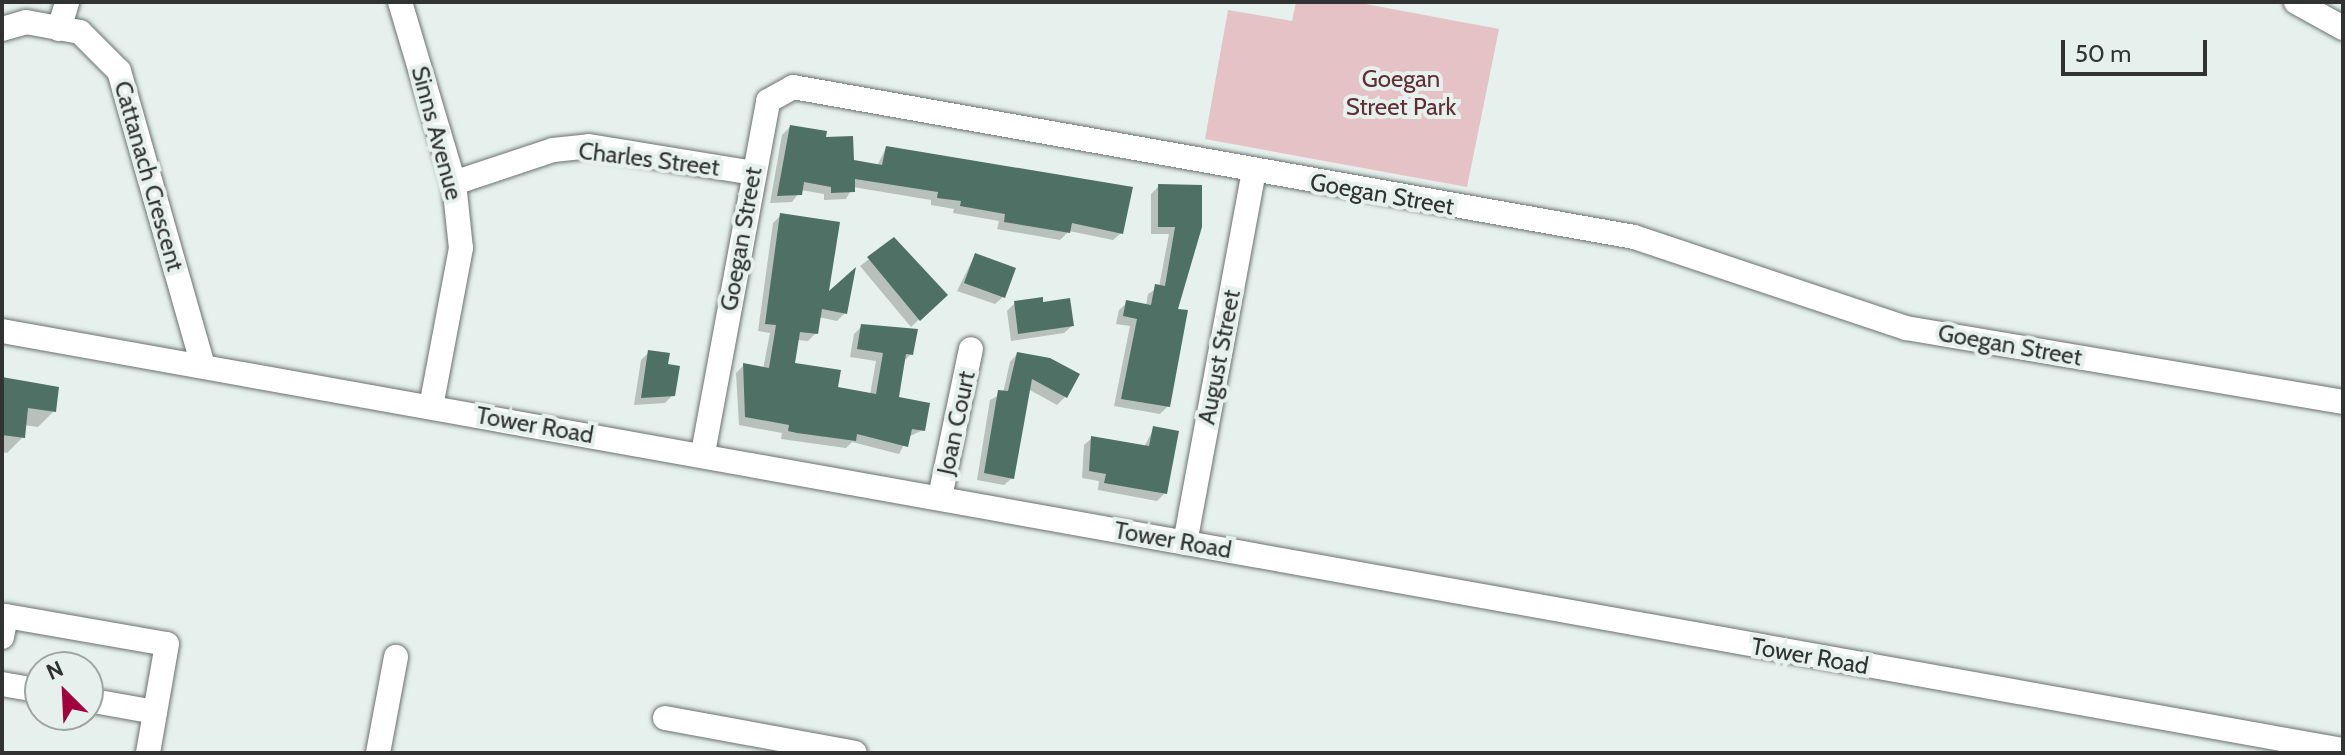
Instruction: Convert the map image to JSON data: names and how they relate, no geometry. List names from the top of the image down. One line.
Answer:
{"streets":{"street":["Sinns Avenue","Charles Street","Cattanach Crescent","Goegan Street","August Street","Joan Court","Tower Road"]},"crossings":[["Sinns Avenue","Charles Street"],["Sinns Avenue","Tower Road"],["Charles Street","Goegan Street"],["Cattanach Crescent","Tower Road"],["Goegan Street","August Street"],["Goegan Street","Tower Road"],["August Street","Tower Road"],["Joan Court","Tower Road"]],"parks":["Goegan Street Park"],"scale_bar":"50 m","north":"top left"}
